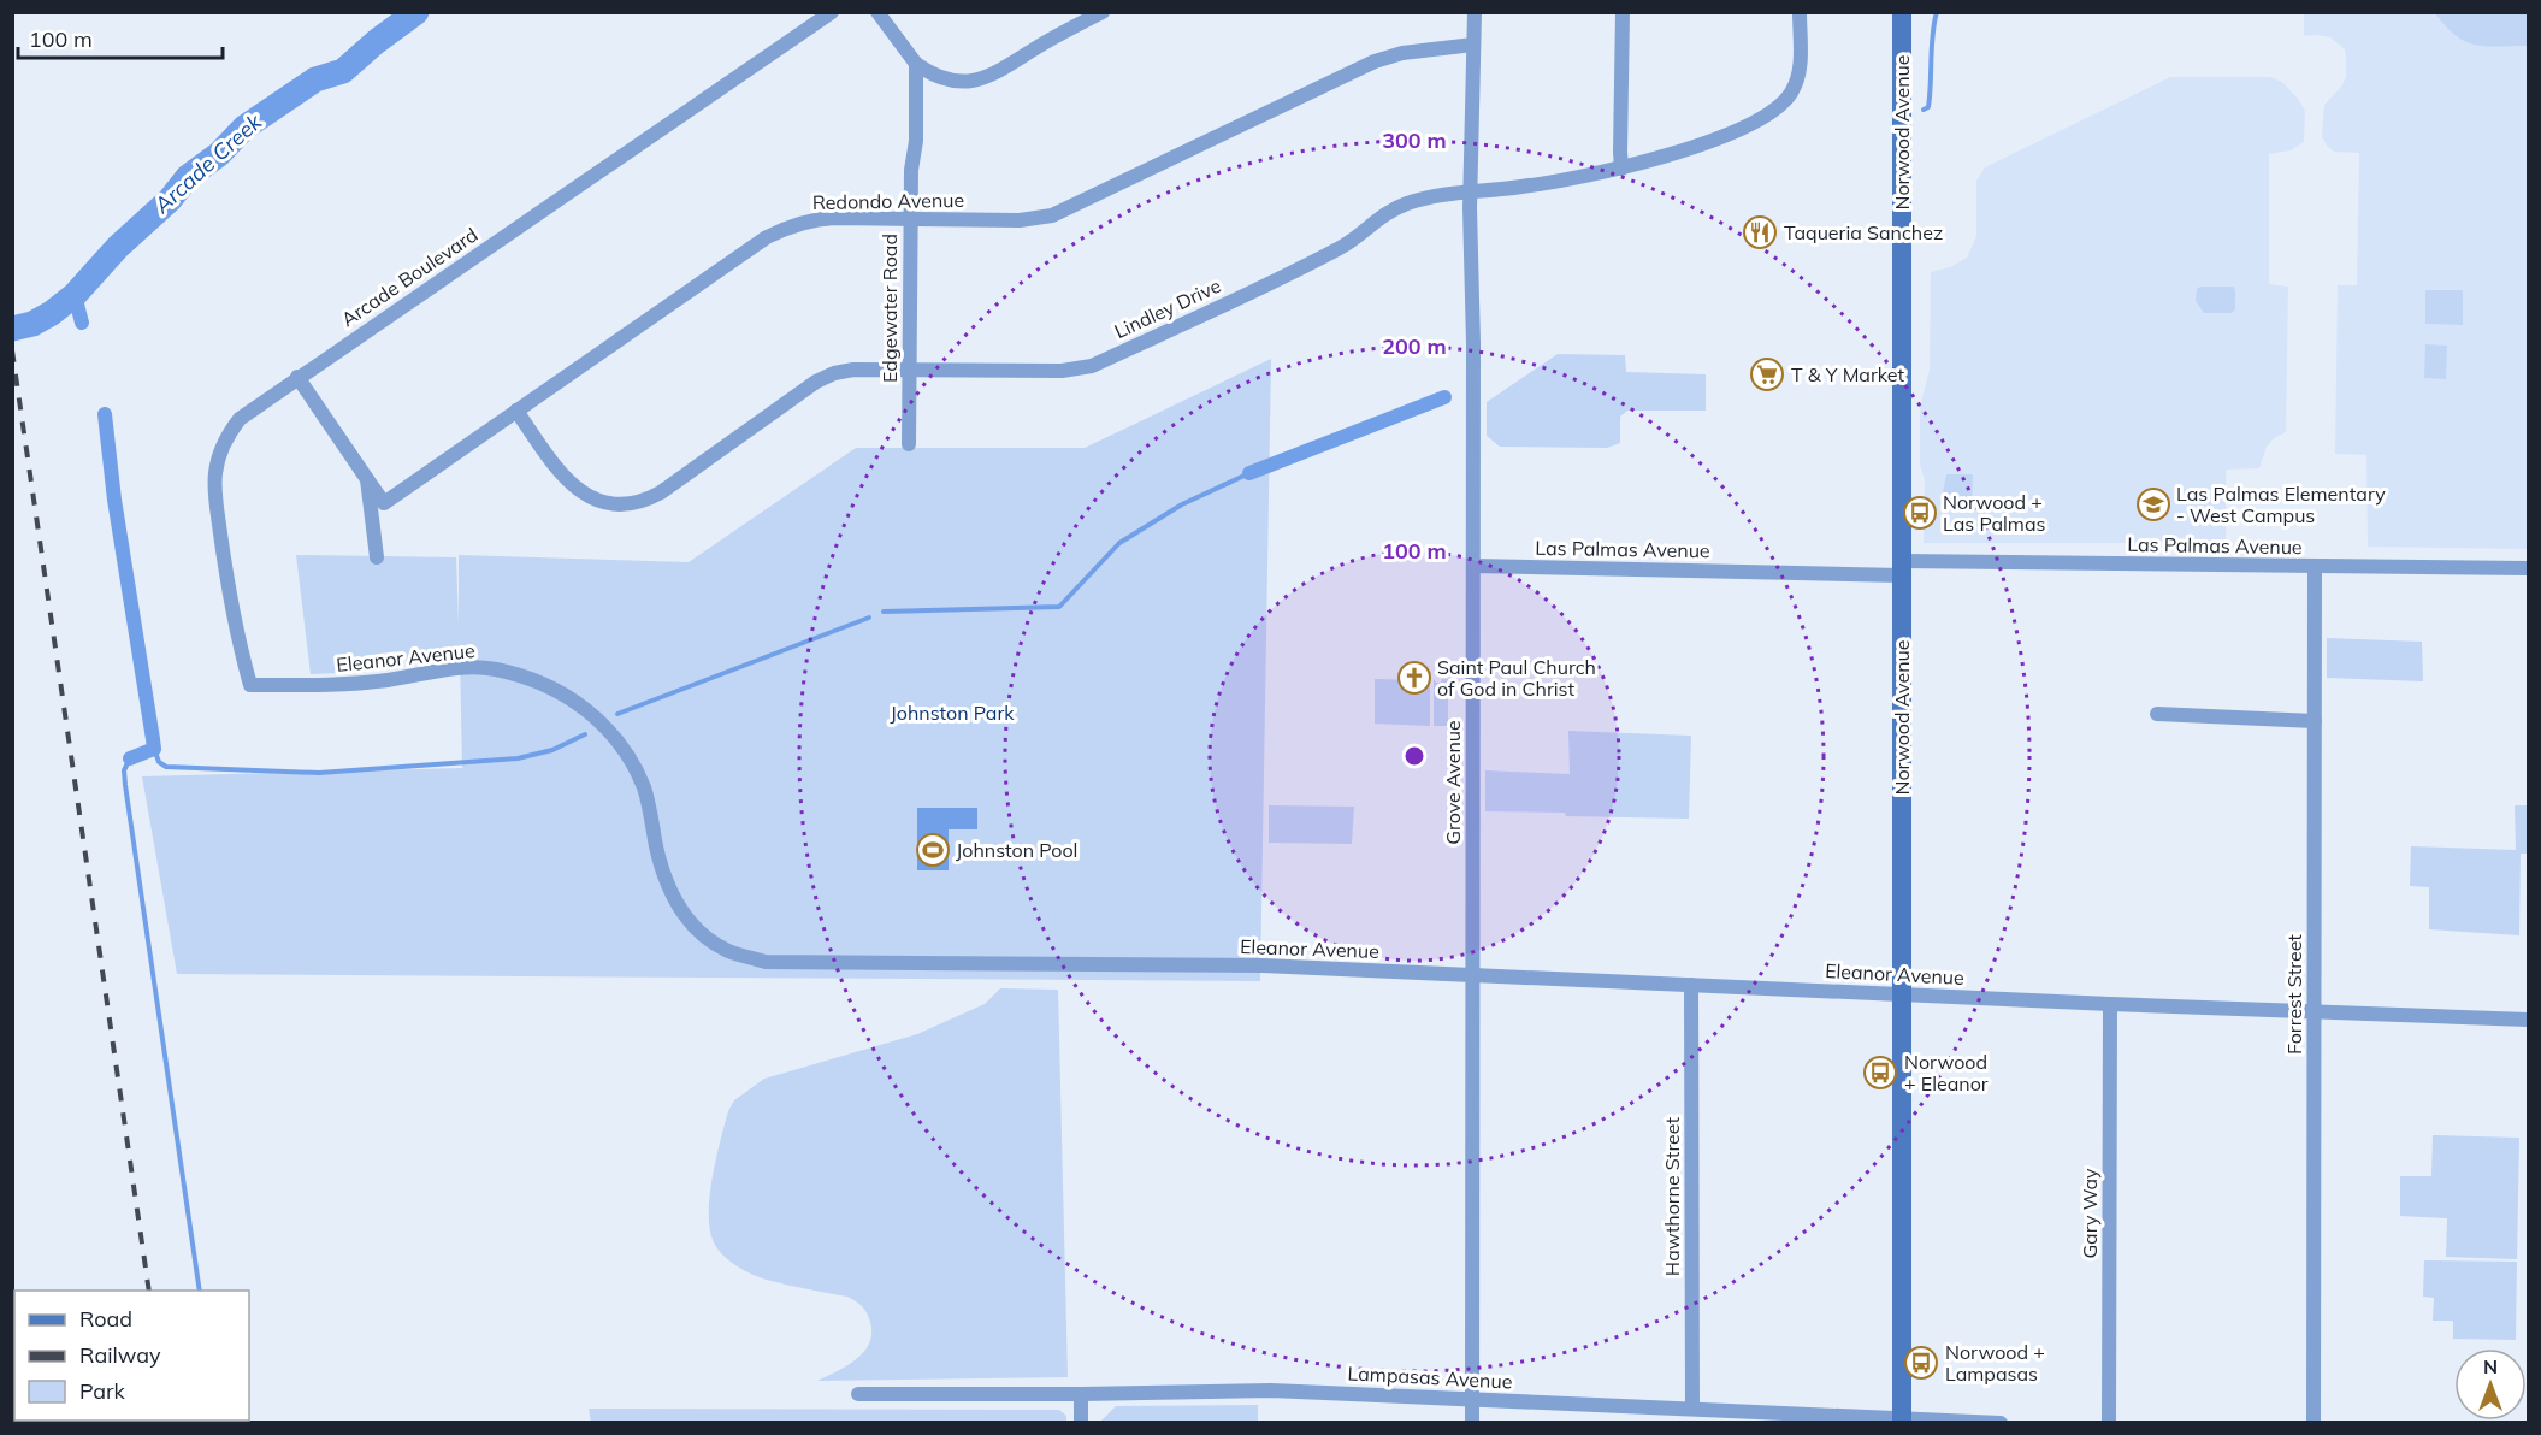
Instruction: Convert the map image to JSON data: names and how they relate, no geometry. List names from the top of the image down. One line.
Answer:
{"streets":{"main road":["Norwood Avenue"],"street":["Redondo Avenue","Arcade Boulevard","Edgewater Road","Lindley Drive","Las Palmas Avenue","Eleanor Avenue","Grove Avenue","Forrest Street","Hawthorne Street","Gary Way","Lampasas Avenue"]},"crossings":[["Norwood Avenue","Las Palmas Avenue"],["Norwood Avenue","Eleanor Avenue"],["Norwood Avenue","Lampasas Avenue"],["Redondo Avenue","Edgewater Road"],["Redondo Avenue","Lindley Drive"],["Redondo Avenue","Grove Avenue"],["Arcade Boulevard","Eleanor Avenue"],["Edgewater Road","Lindley Drive"],["Lindley Drive","Grove Avenue"],["Las Palmas Avenue","Grove Avenue"],["Las Palmas Avenue","Forrest Street"],["Eleanor Avenue","Grove Avenue"],["Eleanor Avenue","Forrest Street"],["Eleanor Avenue","Hawthorne Street"],["Eleanor Avenue","Gary Way"],["Grove Avenue","Lampasas Avenue"],["Hawthorne Street","Lampasas Avenue"]],"water":["Arcade Creek"],"parks":["Johnston Park"],"places":{"restaurant":["Taqueria Sanchez"],"supermarket":["T & Y Market"],"school or university":["Las Palmas Elementary - West Campus"],"bus stop":["Norwood + Las Palmas","Norwood + Eleanor","Norwood + Lampasas"],"church":["Saint Paul Church of God in Christ"],"sports":["Johnston Pool"]},"legend":["Road","Railway","Park"],"scale_bar":"100 m","north":"top","rings":["300 m","200 m","100 m"]}
